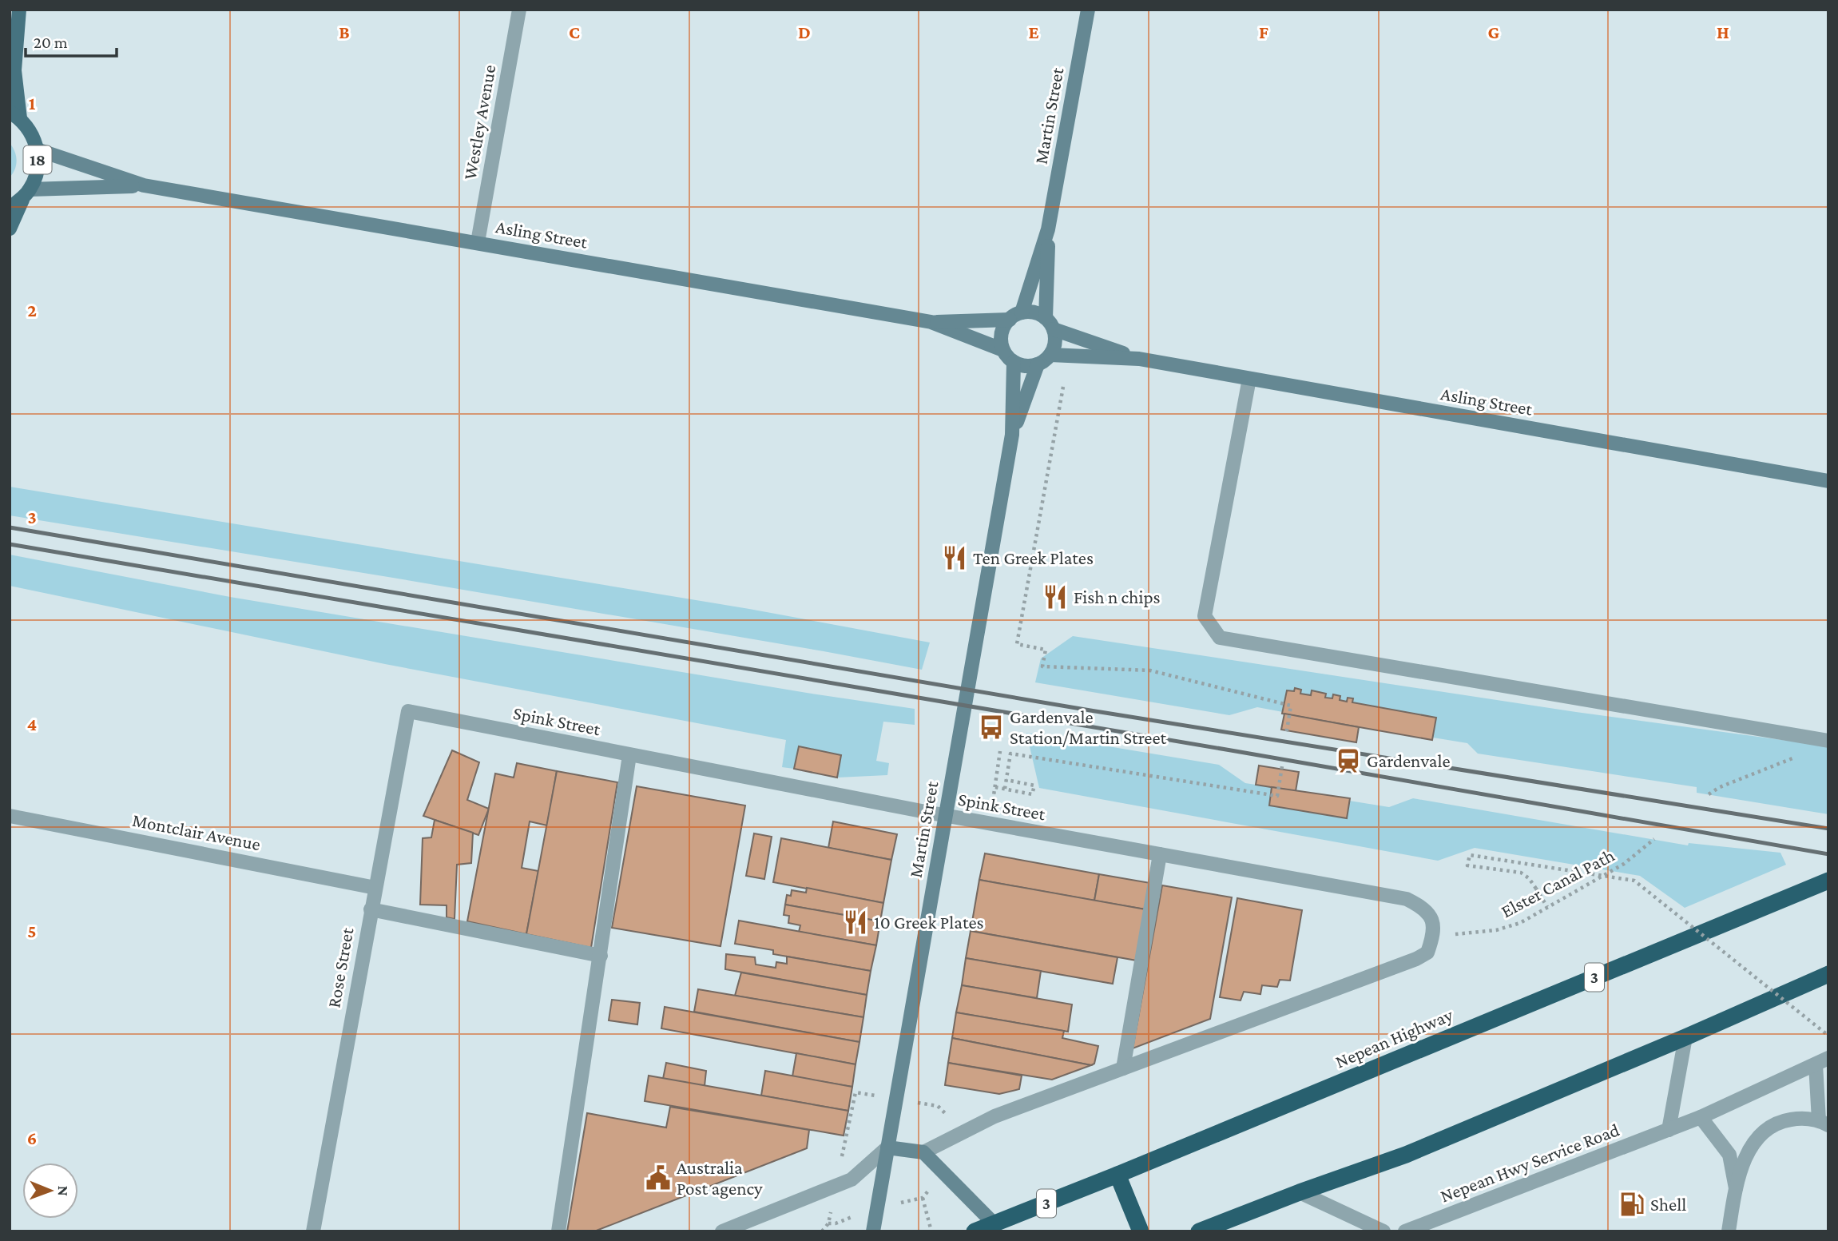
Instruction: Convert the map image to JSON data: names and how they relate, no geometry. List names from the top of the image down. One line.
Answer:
{"streets":{"highway":["3","Nepean Highway"],"main road":["18"],"street":["Martin Street","Westley Avenue","Asling Street","Spink Street","Montclair Avenue","Rose Street","Nepean Hwy Service Road"],"path":["Elster Canal Path"]},"crossings":[["Martin Street","Asling Street"],["Martin Street","Spink Street"],["Westley Avenue","Asling Street"],["18","Asling Street"],["Spink Street","Elster Canal Path"],["Spink Street","Rose Street"],["Montclair Avenue","Rose Street"]],"places":{"restaurant":["Ten Greek Plates","Fish n chips","10 Greek Plates"],"bus stop":["Gardenvale Station/Martin Street"],"station":["Gardenvale"],"public building":["Australia Post agency"],"fuel station":["Shell"]},"scale_bar":"20 m","north":"right","grid":{"columns":["B","C","D","E","F","G","H"],"rows":["1","2","3","4","5","6"]}}
